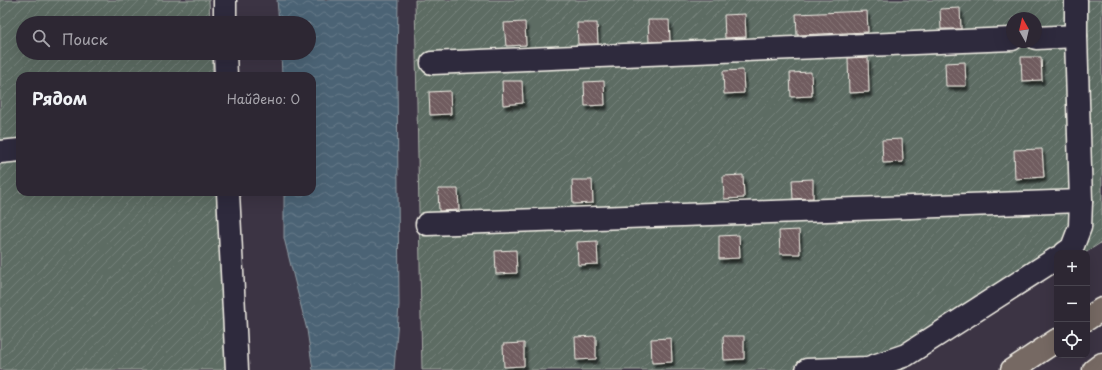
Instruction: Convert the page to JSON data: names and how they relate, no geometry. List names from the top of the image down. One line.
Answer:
{"north":"top","page":{"search":"Поиск","heading":["Рядом","Найдено: 0"],"map_buttons":["+","−"]}}
